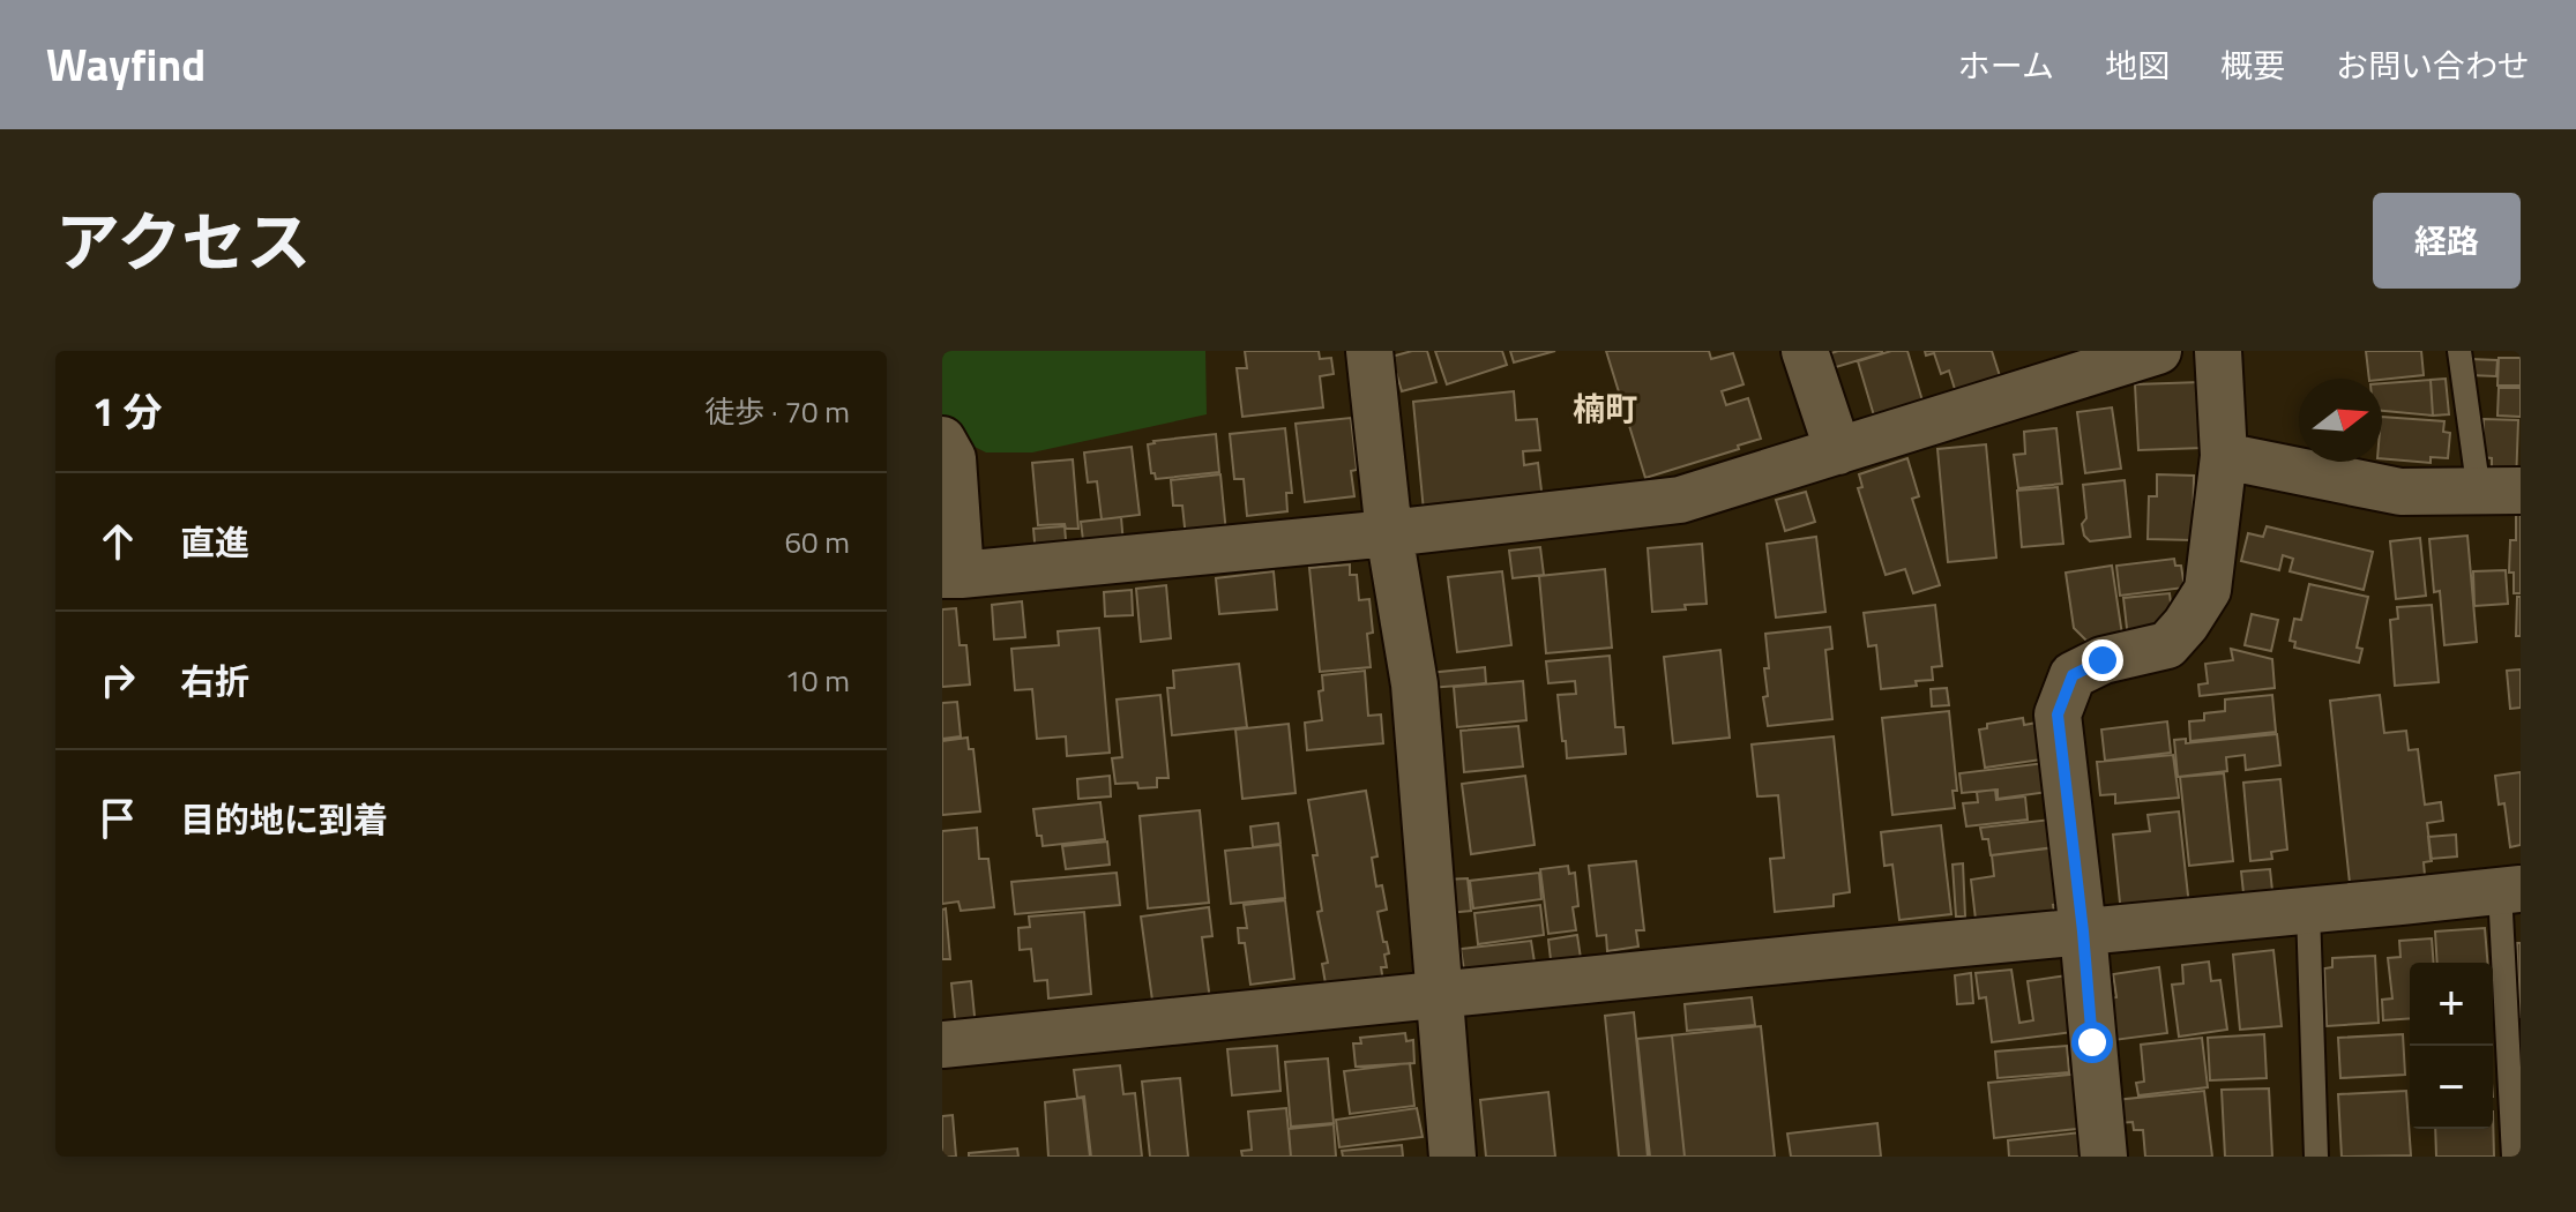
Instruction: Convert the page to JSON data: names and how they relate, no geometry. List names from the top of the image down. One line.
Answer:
{"districts":["楠町"],"north":"right","page":{"header":"Wayfind","nav":["ホーム","地図","概要","お問い合わせ"],"title":"アクセス","buttons":"経路","heading":["1 分","徒歩 · 70 m"],"list":[["直進","60 m"],["右折","10 m"],"目的地に到着"],"map_buttons":["+","−"]}}
